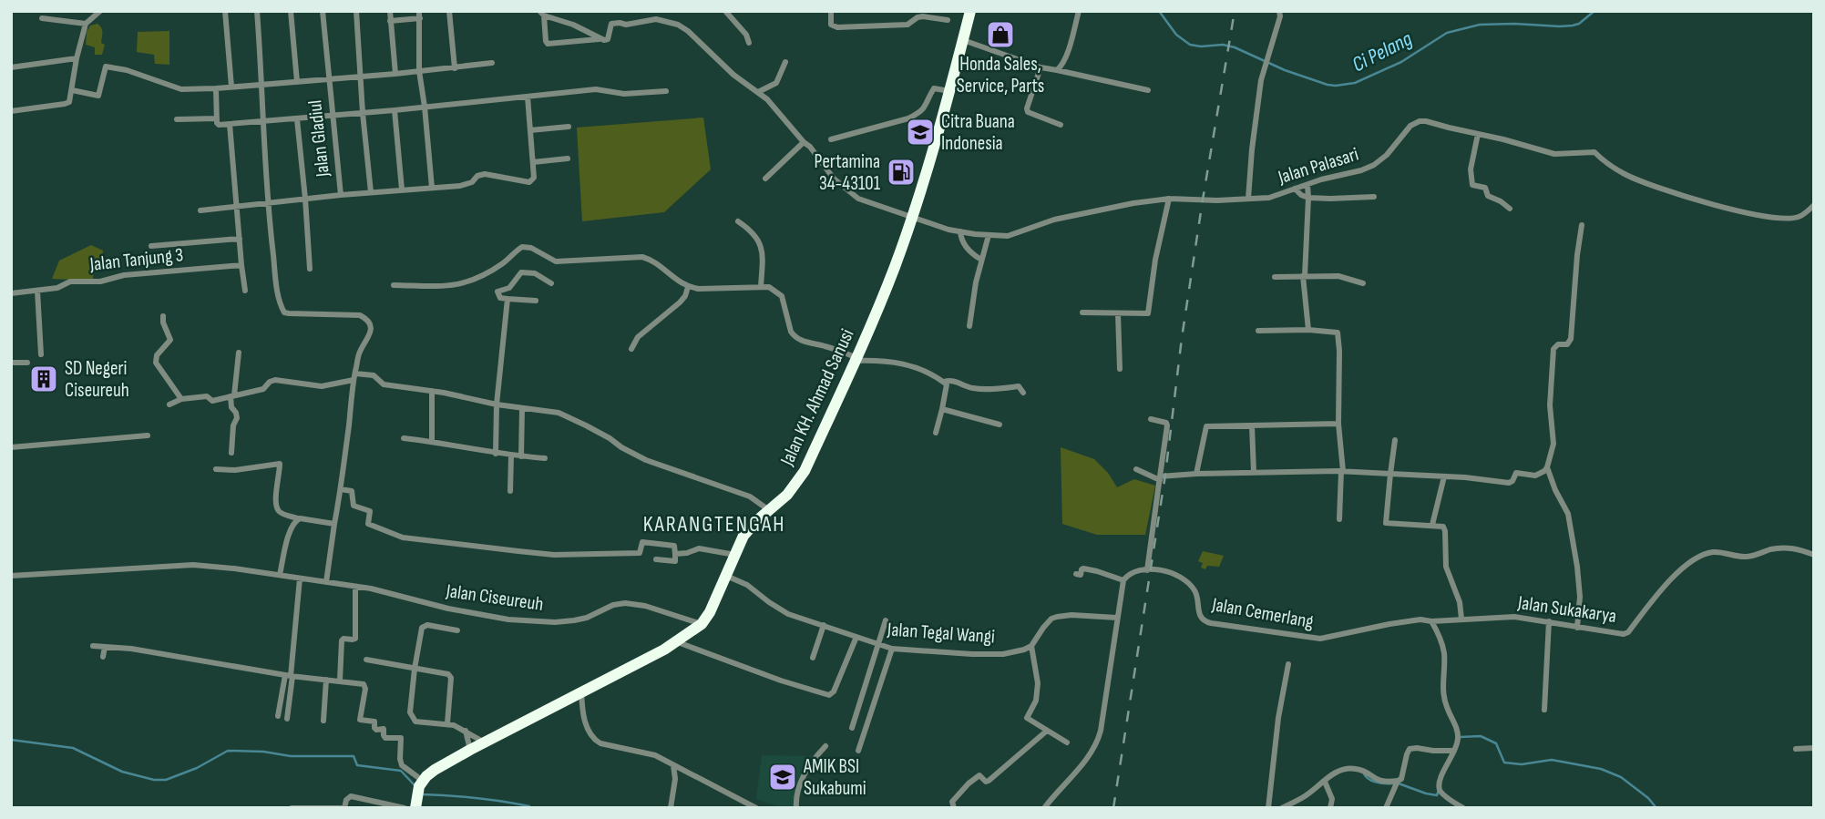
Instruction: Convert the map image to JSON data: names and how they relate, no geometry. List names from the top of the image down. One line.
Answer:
{"streets":{"highway":["Jalan KH. Ahmad Sanusi"],"street":["Jalan Gladiul","Jalan Palasari","Jalan Tanjung 3","Jalan Ciseureuh","Jalan Sukakarya","Jalan Cemerlang","Jalan Tegal Wangi"]},"crossings":[["Jalan Palasari","Jalan KH. Ahmad Sanusi"],["Jalan KH. Ahmad Sanusi","Jalan Ciseureuh"],["Jalan KH. Ahmad Sanusi","Jalan Tegal Wangi"],["Jalan Sukakarya","Jalan Cemerlang"]],"districts":["KARANGTENGAH"],"water":["Ci Pelang"],"places":{"shop":["Honda Sales, Service, Parts"],"school or university":["Citra Buana Indonesia","AMIK BSI Sukabumi"],"fuel station":["Pertamina 34-43101"],"building":["SD Negeri Ciseureuh"]}}
